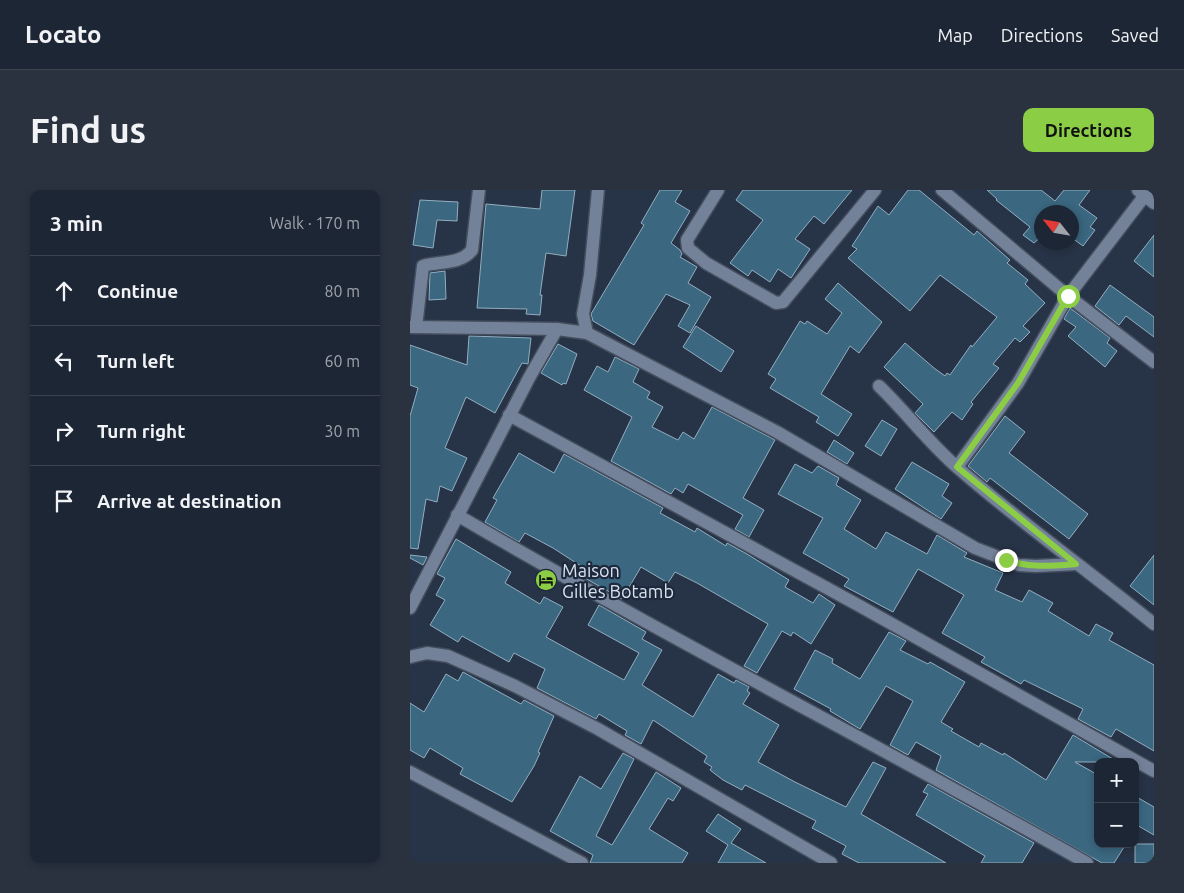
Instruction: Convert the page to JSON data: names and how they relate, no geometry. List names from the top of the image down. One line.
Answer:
{"places":{"hotel":["Maison Gilles Botamb"]},"north":"top left","page":{"header":"Locato","nav":["Map","Directions","Saved"],"buttons":"Directions","title":"Find us","heading":["3 min","Walk · 170 m"],"list":[["Continue","80 m"],["Turn left","60 m"],["Turn right","30 m"],"Arrive at destination"],"map_buttons":["+","−"]}}
